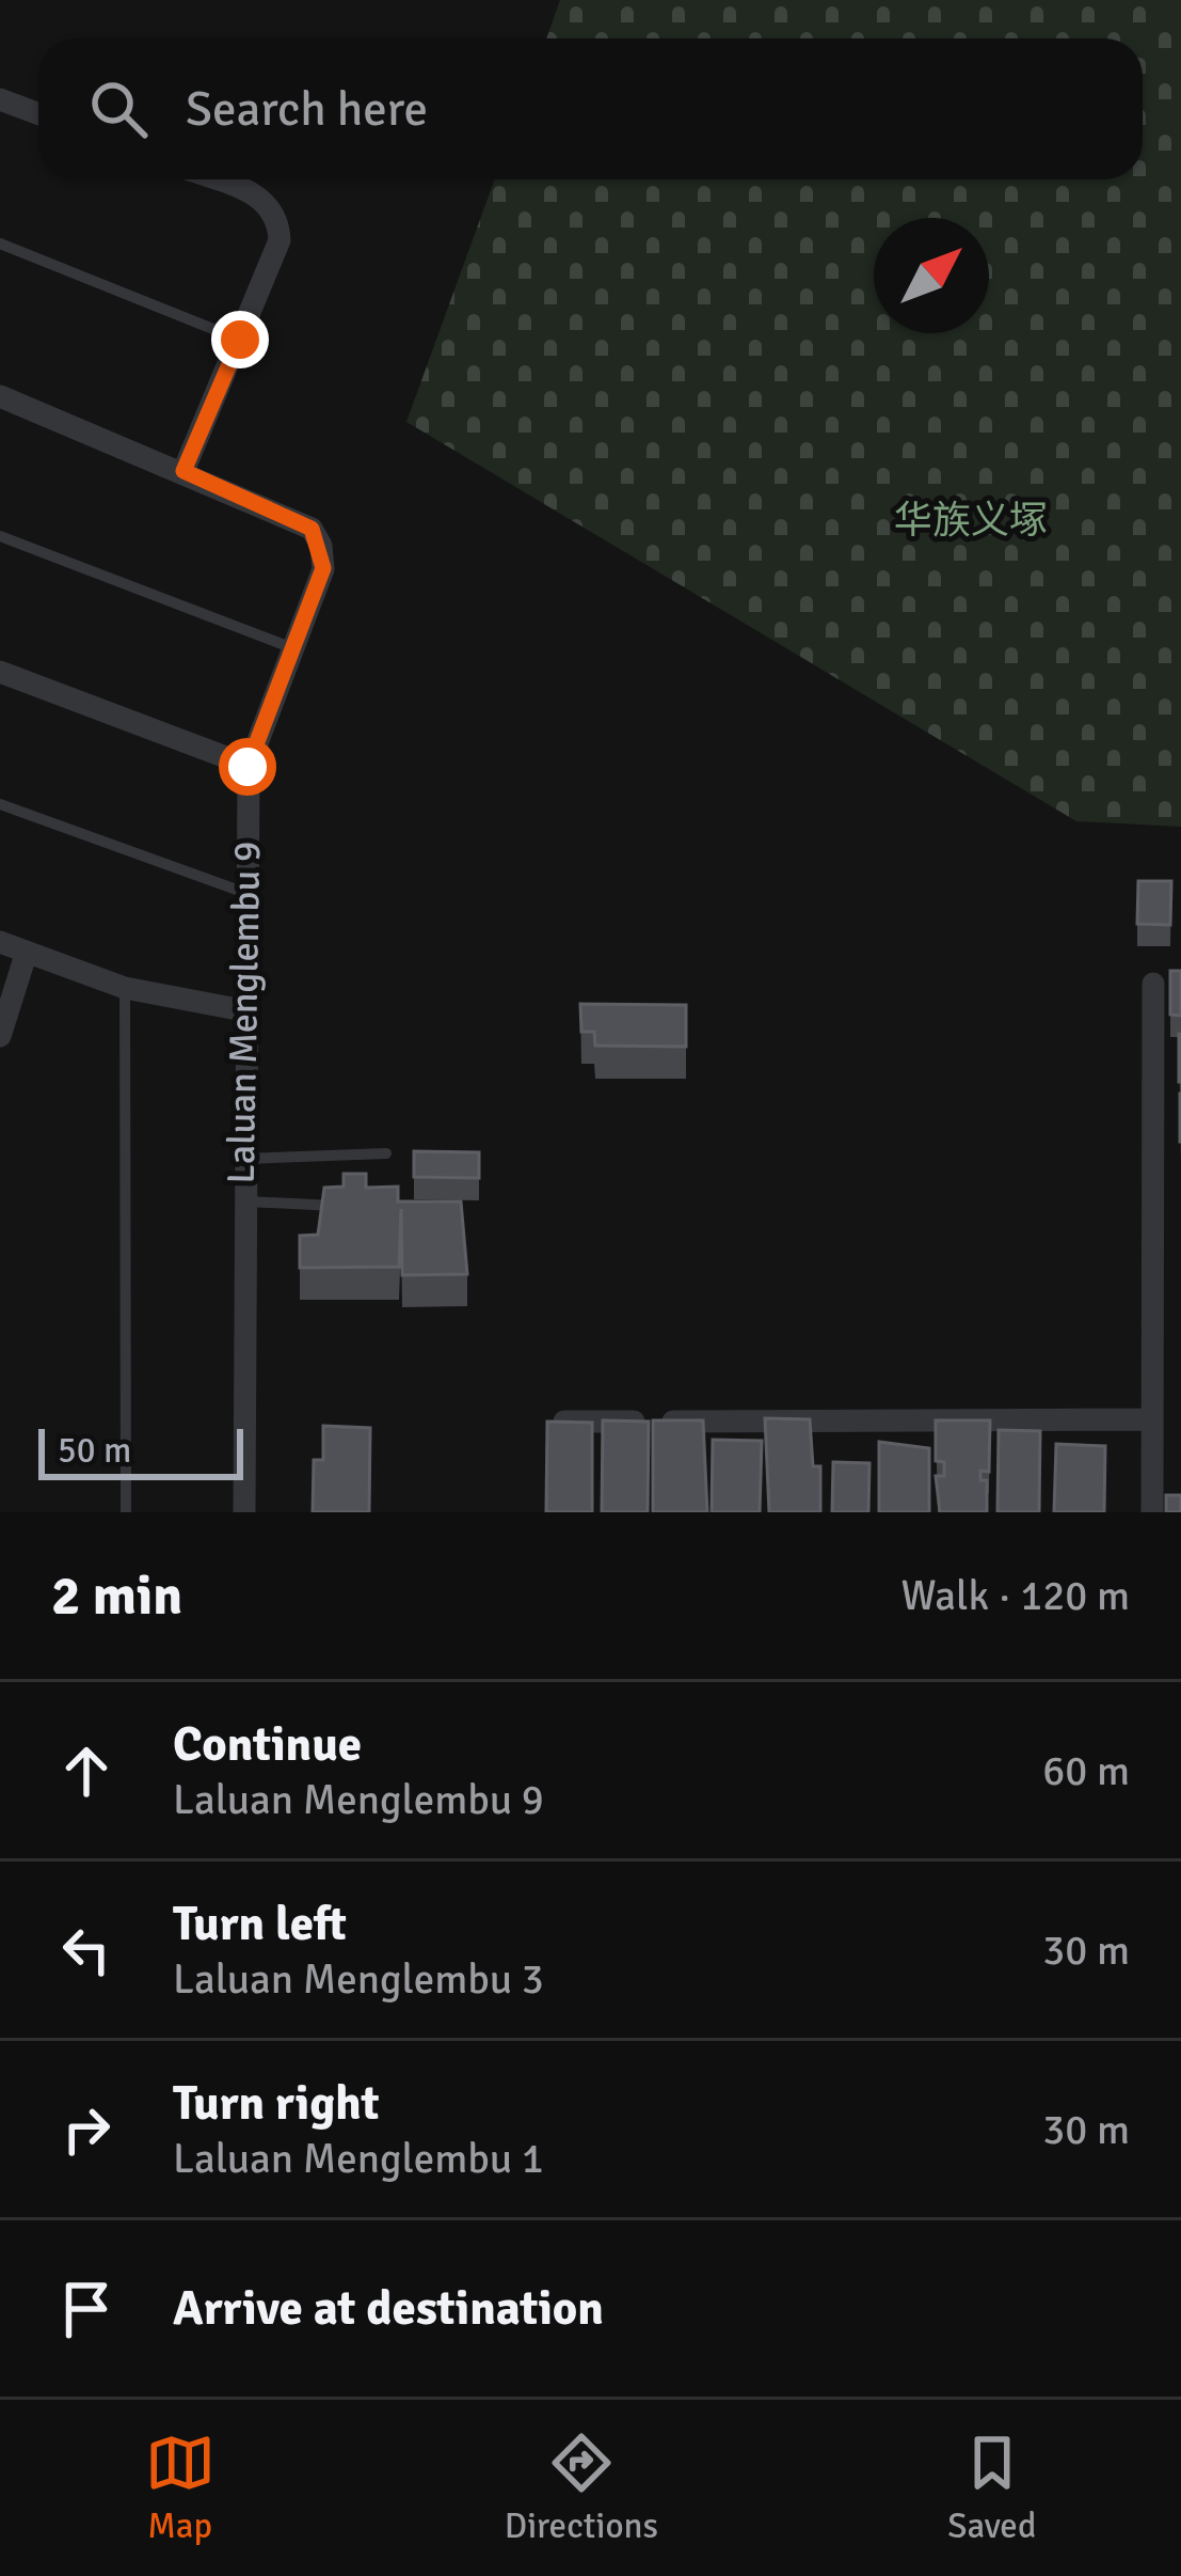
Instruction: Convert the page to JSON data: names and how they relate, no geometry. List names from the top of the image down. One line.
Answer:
{"streets":{"street":["Laluan Menglembu 9"]},"parks":["华族义塚"],"scale_bar":"50 m","north":"top right","page":{"search":"Search here","scale":"50 m","heading":["2 min","Walk · 120 m"],"list":[["Continue","Laluan Menglembu 9","60 m"],["Turn left","Laluan Menglembu 3","30 m"],["Turn right","Laluan Menglembu 1","30 m"],"Arrive at destination"],"nav":["Map","Directions","Saved"]}}
